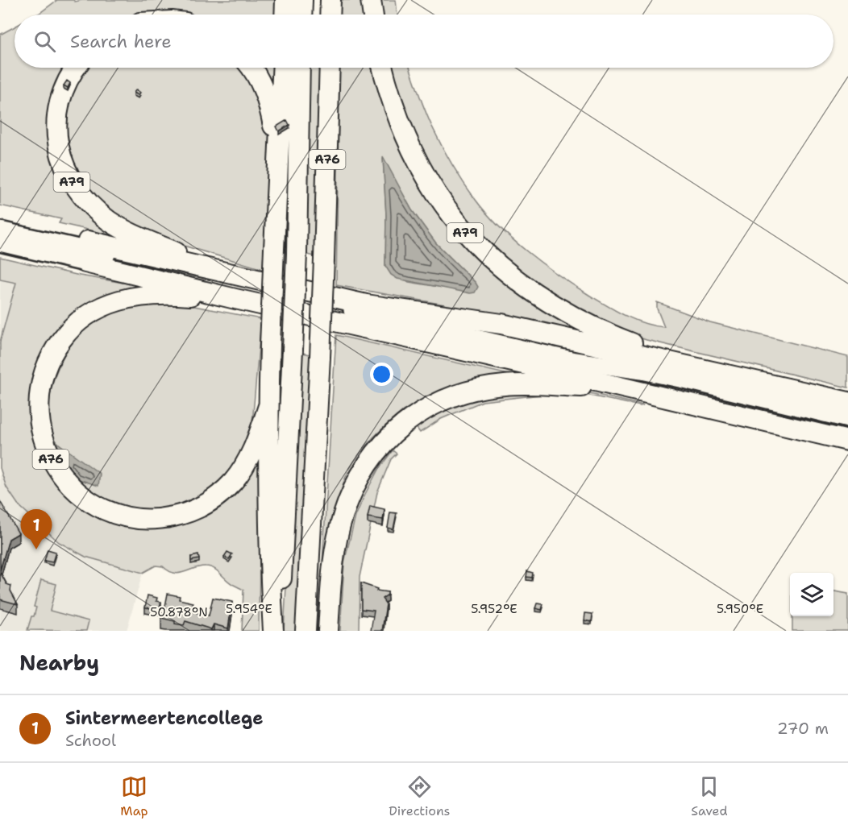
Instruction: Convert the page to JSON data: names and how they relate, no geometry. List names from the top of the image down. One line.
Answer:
{"streets":{"highway":["A76","A79"]},"page":{"search":"Search here","pins":"1","heading":"Nearby","list":[{"mark":"1","name":"Sintermeertencollege","note":"School","value":"270 m"}],"nav":["Map","Directions","Saved"]},"coordinates":["5.954°E","5.952°E","5.950°E","50.878°N"]}
